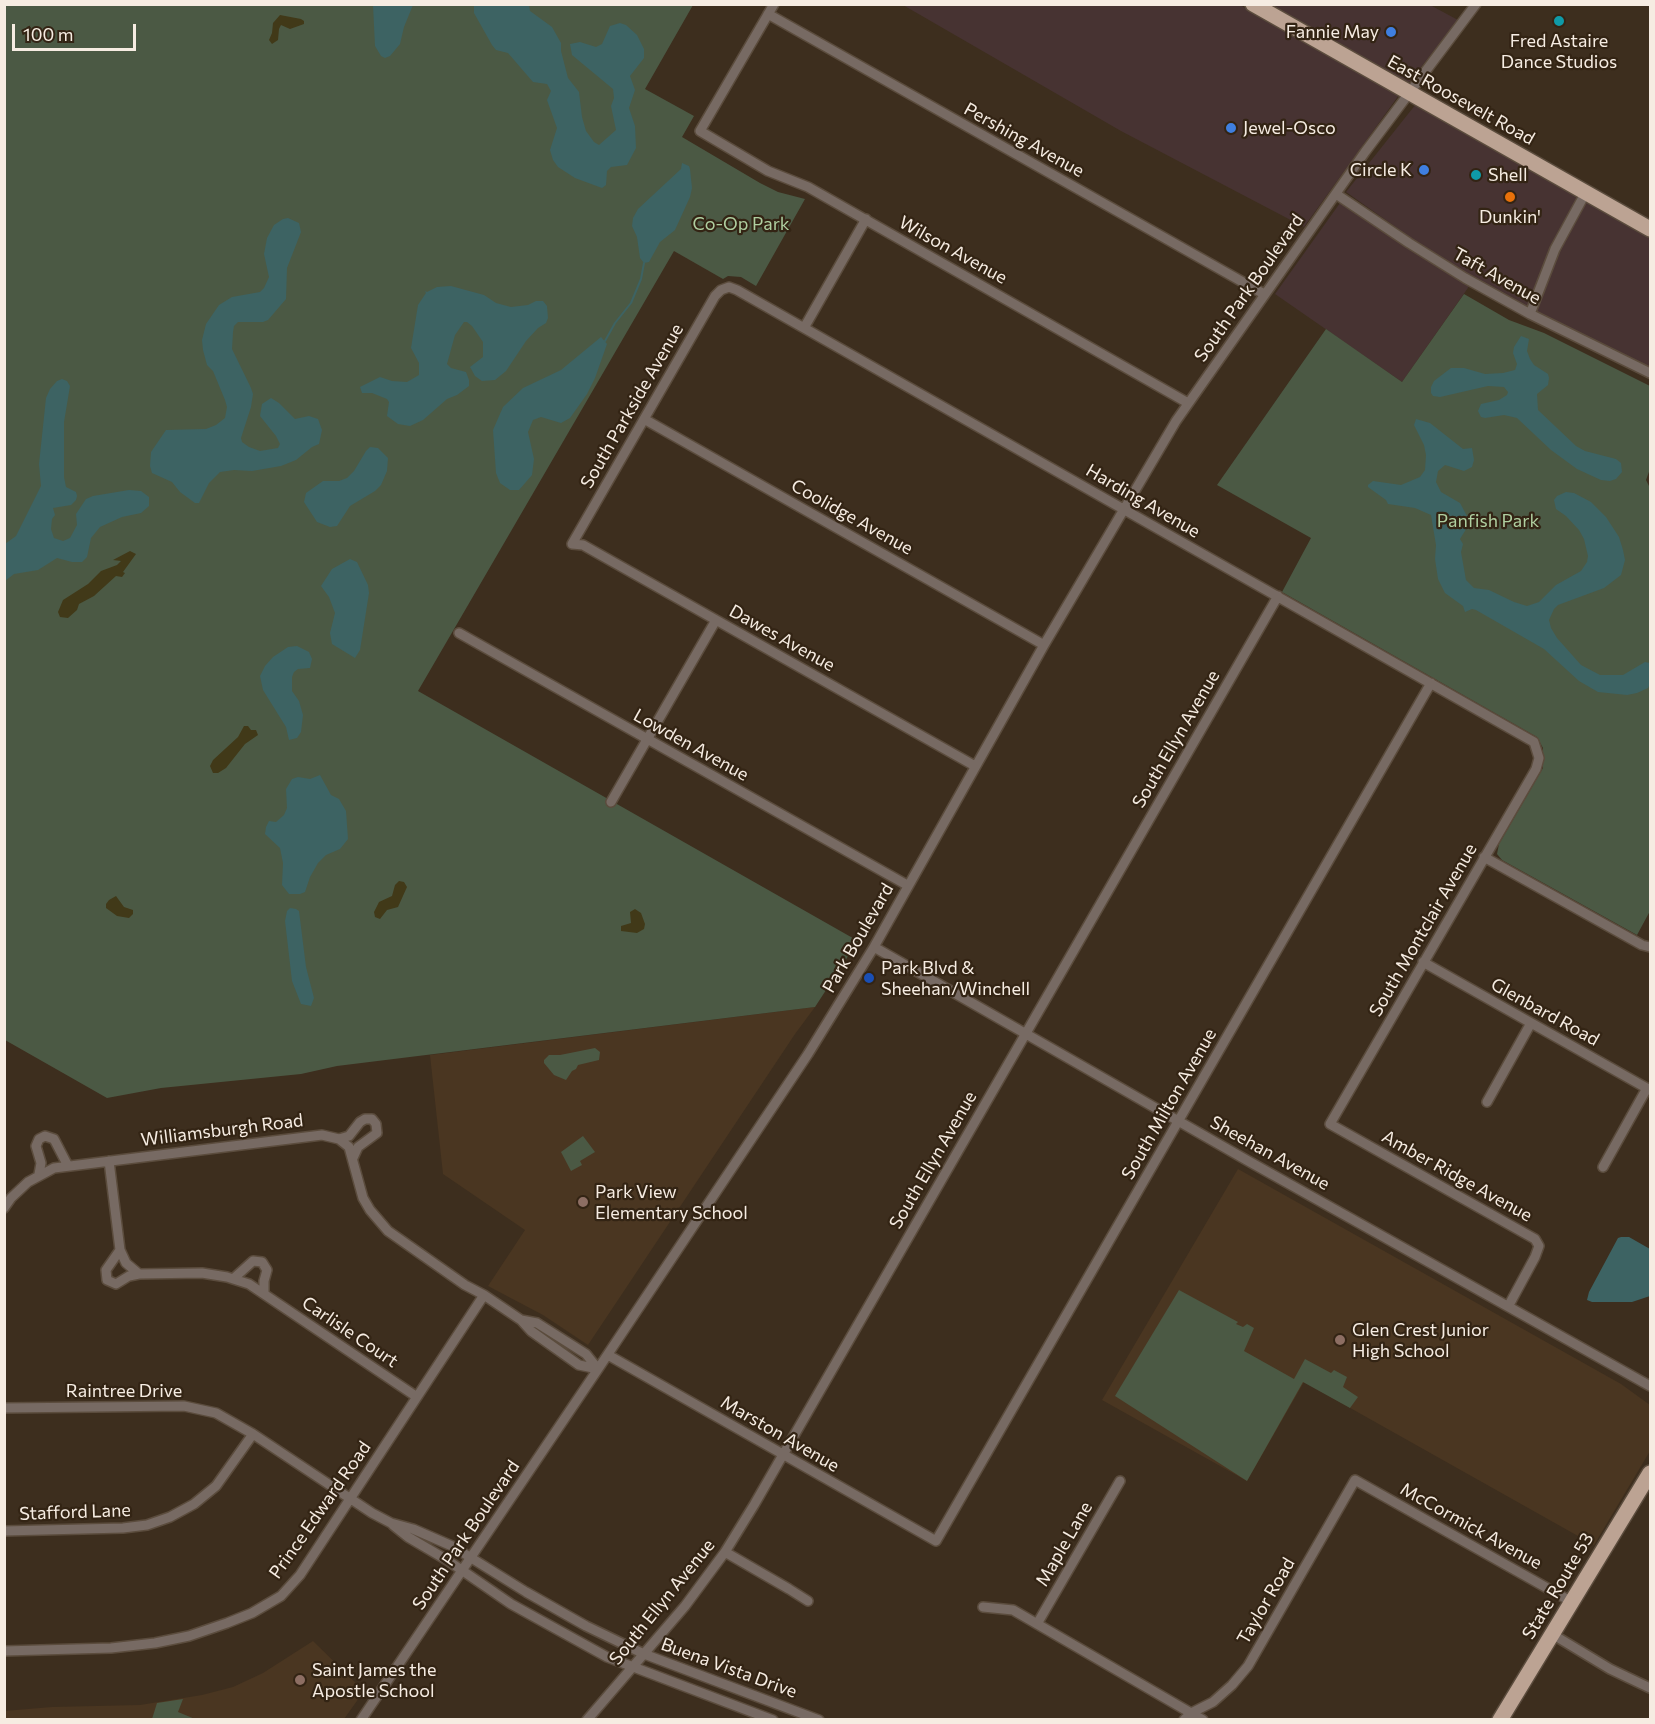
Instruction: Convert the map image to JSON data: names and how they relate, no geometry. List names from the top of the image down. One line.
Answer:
{"streets":{"main road":["East Roosevelt Road","State Route 53"],"street":["Pershing Avenue","Wilson Avenue","Taft Avenue","South Park Boulevard","South Parkside Avenue","Harding Avenue","Coolidge Avenue","Dawes Avenue","South Ellyn Avenue","Lowden Avenue","South Montclair Avenue","Park Boulevard","Glenbard Road","South Milton Avenue","Williamsburgh Road","Sheehan Avenue","Amber Ridge Avenue","Carlisle Court","Raintree Drive","Marston Avenue","Prince Edward Road","Stafford Lane","McCormick Avenue","Maple Lane","Taylor Road","Buena Vista Drive"]},"crossings":[["East Roosevelt Road","South Park Boulevard"],["Pershing Avenue","Wilson Avenue"],["Pershing Avenue","South Park Boulevard"],["Wilson Avenue","South Park Boulevard"],["Taft Avenue","South Park Boulevard"],["South Park Boulevard","Harding Avenue"],["South Park Boulevard","Park Boulevard"],["South Park Boulevard","Raintree Drive"],["South Park Boulevard","Buena Vista Drive"],["South Parkside Avenue","Harding Avenue"],["South Parkside Avenue","Coolidge Avenue"],["South Parkside Avenue","Dawes Avenue"],["Harding Avenue","South Ellyn Avenue"],["Harding Avenue","South Montclair Avenue"],["Harding Avenue","Park Boulevard"],["Harding Avenue","South Milton Avenue"],["Coolidge Avenue","Park Boulevard"],["Dawes Avenue","Park Boulevard"],["South Ellyn Avenue","Sheehan Avenue"],["South Ellyn Avenue","Marston Avenue"],["South Ellyn Avenue","Buena Vista Drive"],["Lowden Avenue","Park Boulevard"],["South Montclair Avenue","Glenbard Road"],["South Montclair Avenue","Amber Ridge Avenue"],["Park Boulevard","Sheehan Avenue"],["Park Boulevard","Marston Avenue"],["South Milton Avenue","Sheehan Avenue"],["South Milton Avenue","Marston Avenue"],["Sheehan Avenue","Amber Ridge Avenue"],["Carlisle Court","Prince Edward Road"],["Raintree Drive","Prince Edward Road"],["Raintree Drive","Stafford Lane"],["Raintree Drive","Buena Vista Drive"],["McCormick Avenue","State Route 53"],["McCormick Avenue","Taylor Road"]],"parks":["Co-Op Park","Panfish Park"],"places":["Fred Astaire Dance Studios","Fannie May","Jewel-Osco","Circle K","Shell","Dunkin'","Park Blvd & Sheehan/Winchell","Park View Elementary School","Glen Crest Junior High School","Saint James the Apostle School"],"scale_bar":"100 m"}
